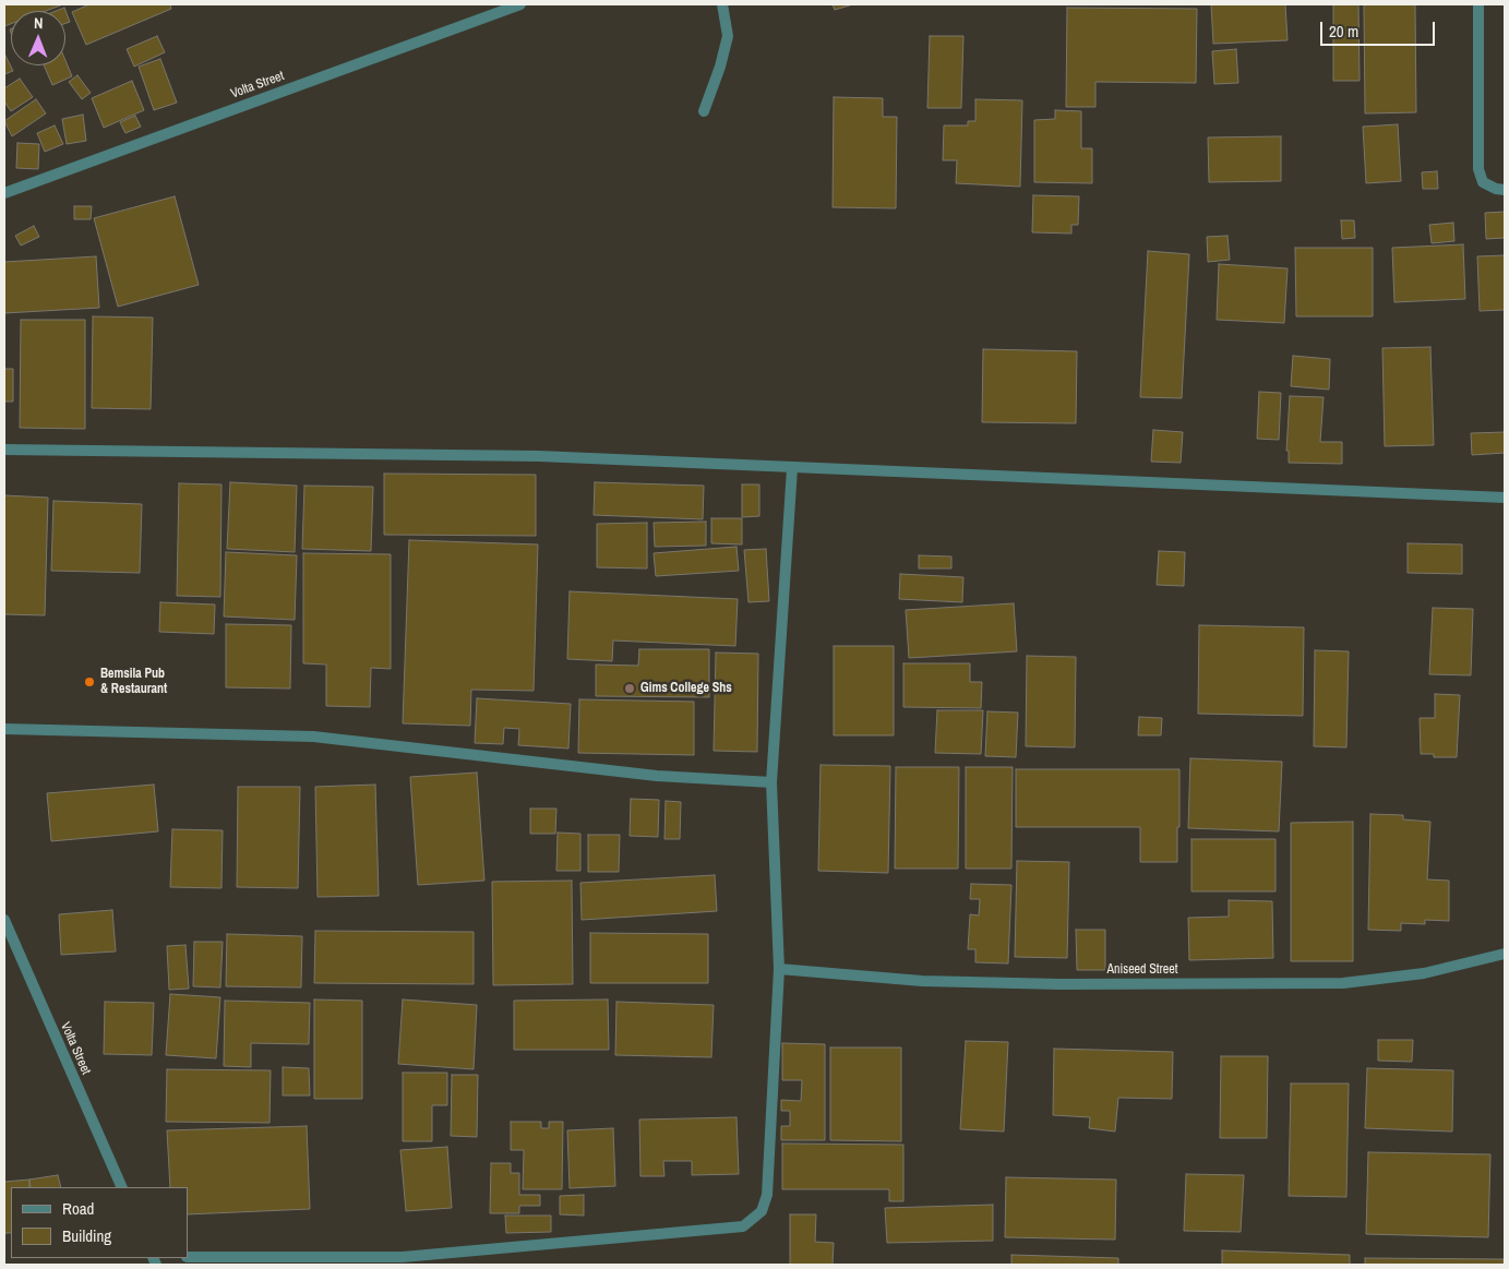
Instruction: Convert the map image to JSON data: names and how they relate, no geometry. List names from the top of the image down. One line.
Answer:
{"streets":{"street":["Volta Street","Aniseed Street"]},"places":["Bemsila Pub & Restaurant","Gims College Shs"],"legend":["Road","Building"],"scale_bar":"20 m","north":"top"}
